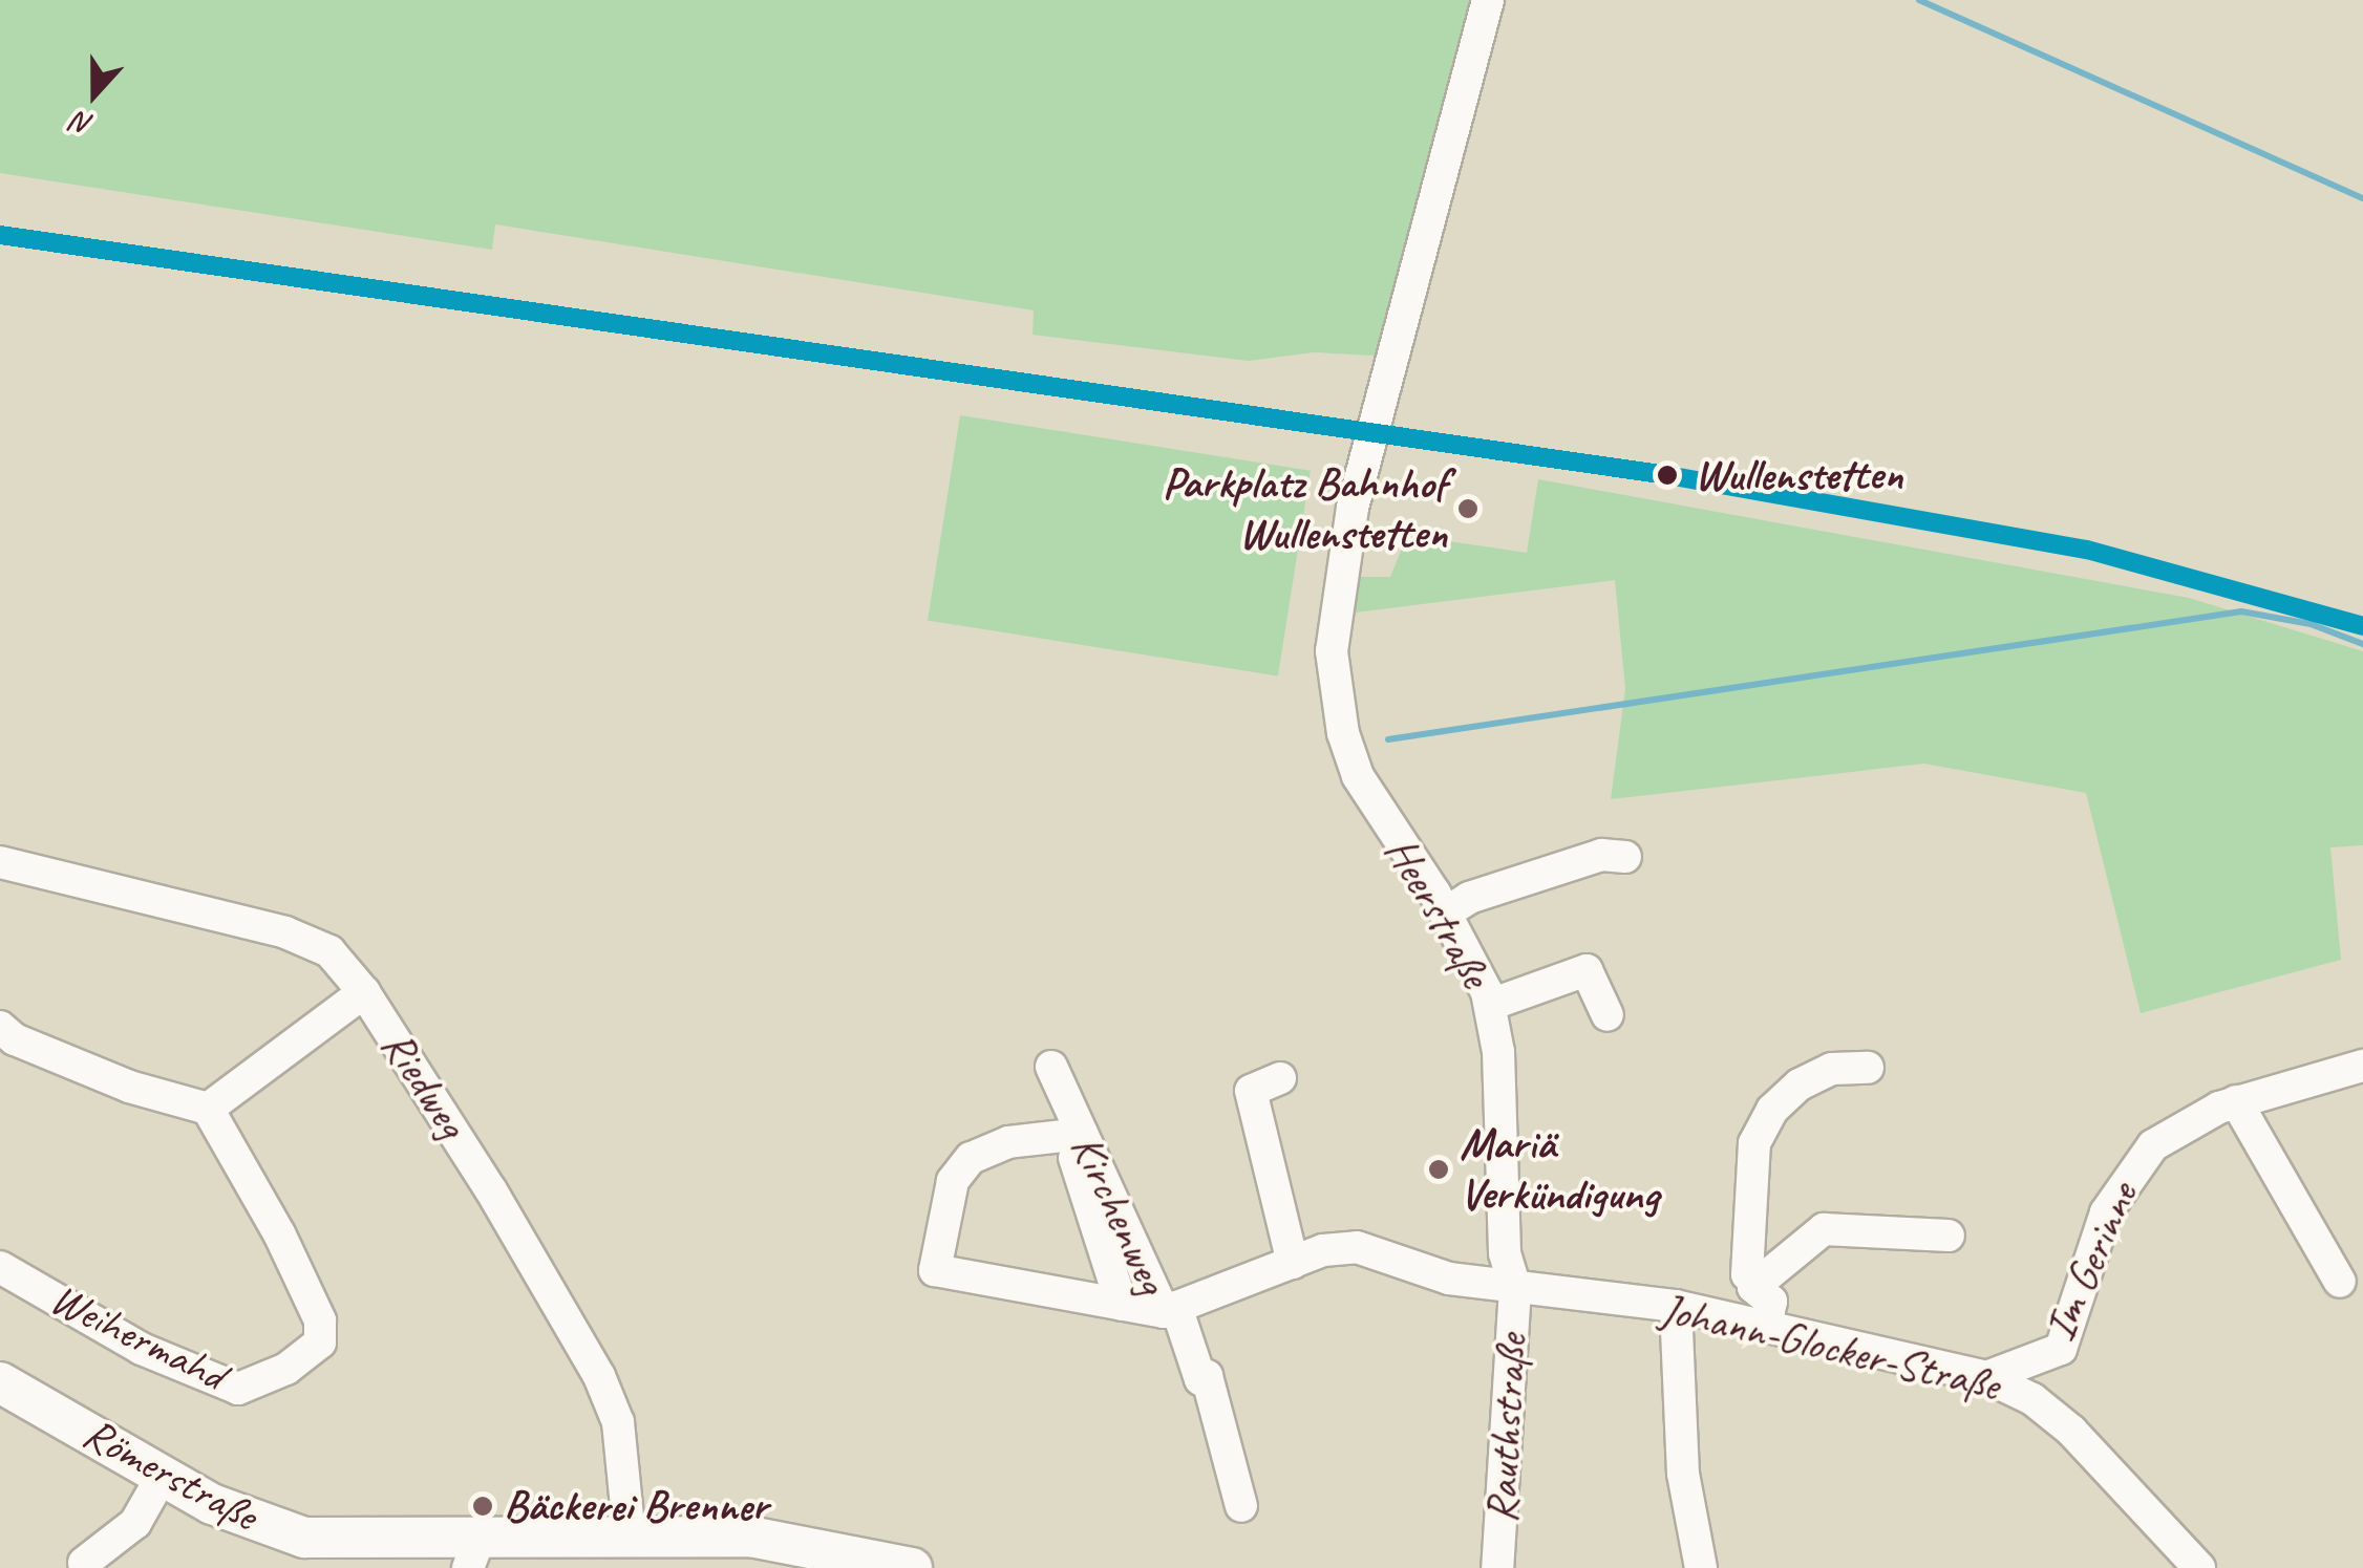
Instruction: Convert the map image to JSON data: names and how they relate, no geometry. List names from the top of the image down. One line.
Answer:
{"streets":{"main road":["Römerstraße"],"street":["Heerstraße","Riedweg","Kirchenweg","Im Gerinne","Weihermahd","Johann-Glocker-Straße","Rauthstraße"]},"crossings":[["Heerstraße","Kirchenweg"],["Heerstraße","Johann-Glocker-Straße"],["Heerstraße","Rauthstraße"],["Riedweg","Römerstraße"],["Kirchenweg","Johann-Glocker-Straße"],["Kirchenweg","Rauthstraße"],["Im Gerinne","Johann-Glocker-Straße"],["Johann-Glocker-Straße","Rauthstraße"]],"places":["Wullenstetten","Parkplatz Bahnhof Wullenstetten","Mariä Verkündigung","Bäckerei Brenner"],"north":"bottom"}
